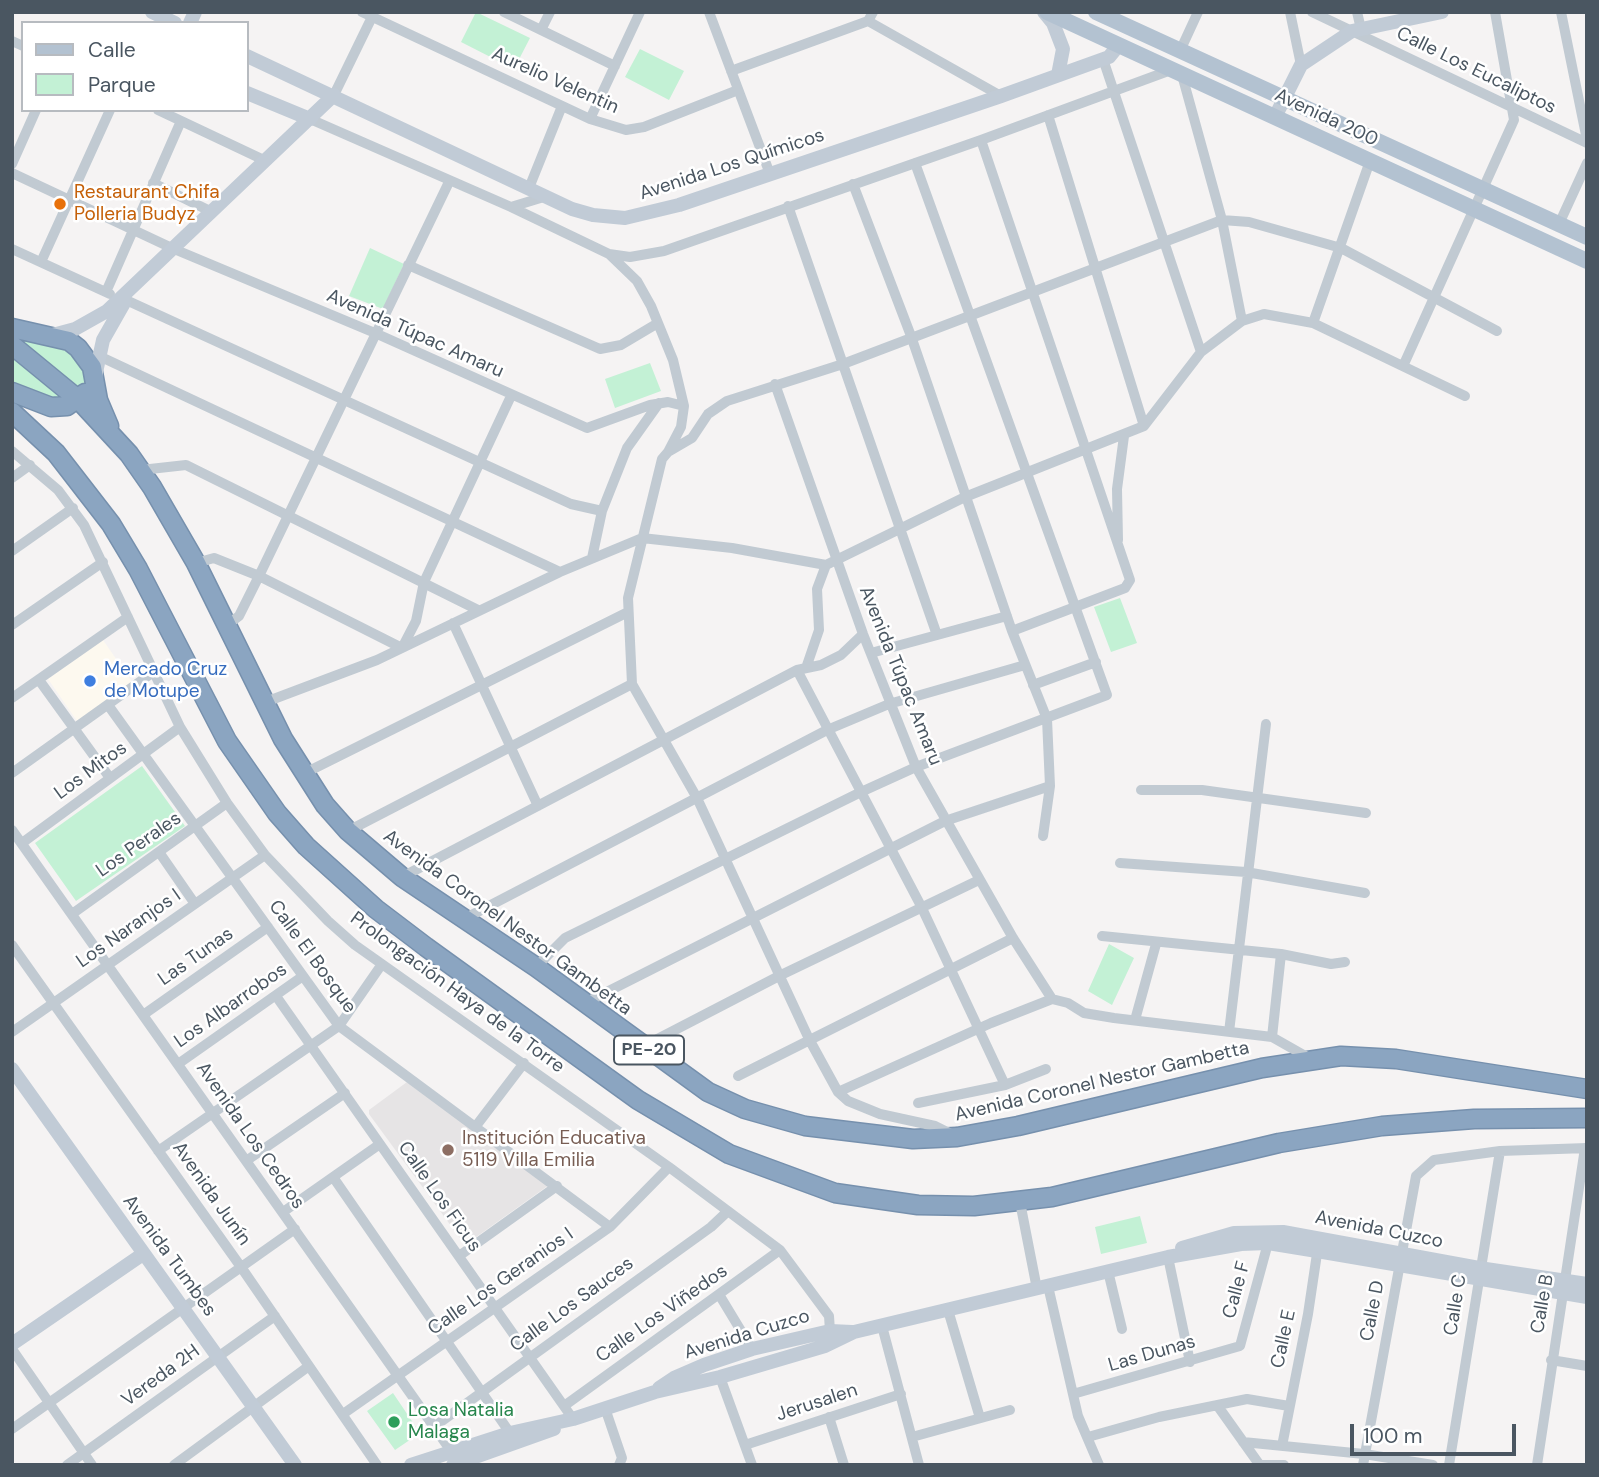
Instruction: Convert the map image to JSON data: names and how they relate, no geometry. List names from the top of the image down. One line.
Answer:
{"streets":{"highway":["Avenida Coronel Nestor Gambetta","PE-20"],"main road":["Avenida 200"],"street":["Calle Los Eucaliptos","Aurelio Velentin","Avenida Los Químicos","Avenida Túpac Amaru","Los Mitos","Los Perales","Los Naranjos I","Las Tunas","Calle El Bosque","Prolongación Haya de la Torre","Los Albarrobos","Avenida Los Cedros","Avenida Junín","Calle Los Ficus","Avenida Cuzco","Avenida Tumbes","Calle Los Geranios I","Calle F","Calle B","Calle Los Sauces","Calle C","Calle D","Calle Los Viñedos","Calle E","Las Dunas","Vereda 2H","Jerusalen"]},"crossings":[["Avenida 200","Avenida Los Químicos"],["Los Mitos","Calle El Bosque"],["Los Mitos","Prolongación Haya de la Torre"],["Los Mitos","Avenida Los Cedros"],["Los Perales","Calle El Bosque"],["Los Perales","Prolongación Haya de la Torre"],["Los Perales","Avenida Los Cedros"],["Los Naranjos I","Calle El Bosque"],["Los Naranjos I","Prolongación Haya de la Torre"],["Los Naranjos I","Avenida Los Cedros"],["Los Naranjos I","Avenida Junín"],["Las Tunas","Calle El Bosque"],["Las Tunas","Avenida Los Cedros"],["Calle El Bosque","Los Albarrobos"],["Calle El Bosque","Calle Los Geranios I"],["Prolongación Haya de la Torre","Avenida Cuzco"],["Prolongación Haya de la Torre","Calle Los Geranios I"],["Prolongación Haya de la Torre","Calle Los Sauces"],["Prolongación Haya de la Torre","Calle Los Viñedos"],["Los Albarrobos","Avenida Los Cedros"],["Los Albarrobos","Calle Los Ficus"],["Avenida Los Cedros","Avenida Cuzco"],["Avenida Los Cedros","Calle Los Geranios I"],["Avenida Los Cedros","Calle Los Sauces"],["Avenida Junín","Calle Los Geranios I"],["Avenida Junín","Vereda 2H"],["Calle Los Ficus","Avenida Cuzco"],["Calle Los Ficus","Calle Los Geranios I"],["Calle Los Ficus","Calle Los Sauces"],["Calle Los Ficus","Calle Los Viñedos"],["Avenida Cuzco","Calle F"],["Avenida Cuzco","Calle B"],["Avenida Cuzco","Calle C"],["Avenida Cuzco","Calle D"],["Avenida Cuzco","Calle E"],["Avenida Tumbes","Vereda 2H"],["Calle F","Las Dunas"],["Calle C","Calle D"]],"places":["Restaurant Chifa Polleria Budyz","Mercado Cruz de Motupe","Institución Educativa 5119 Villa Emilia","Losa Natalia Malaga"],"legend":["Calle","Parque"],"scale_bar":"100 m"}
